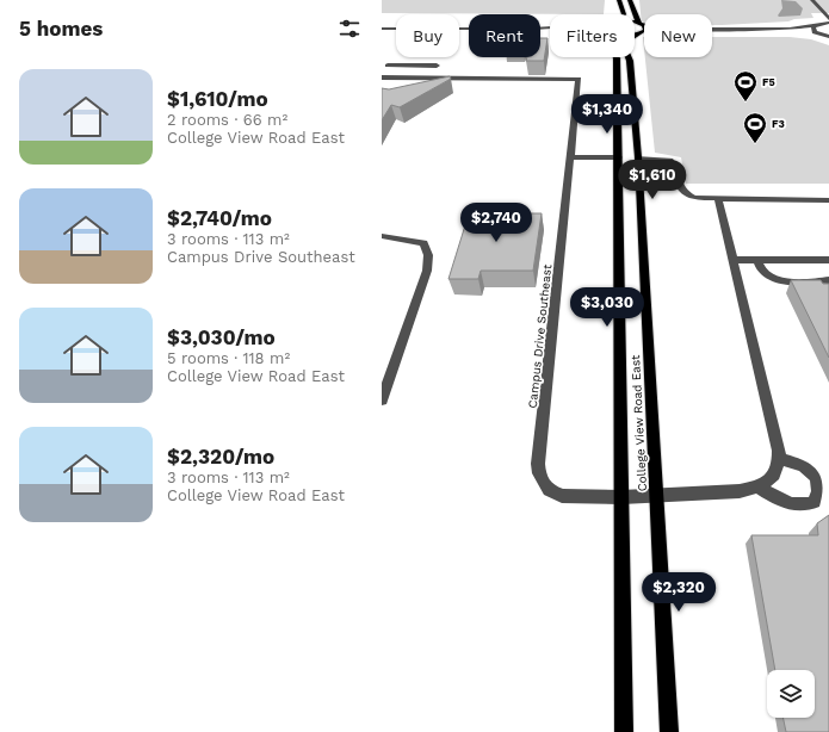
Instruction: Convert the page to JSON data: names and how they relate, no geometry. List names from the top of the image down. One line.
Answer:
{"streets":{"main road":["College View Road East"],"street":["Campus Drive Southeast"]},"crossings":[["Campus Drive Southeast","College View Road East"]],"places":{"sports":["F5","F3"]},"page":{"heading":"5 homes","chip":["Buy","Rent","Filters","New"],"list":[{"name":"$1,610/mo","note":"2 rooms · 66 m² · College View Road East"},{"name":"$2,740/mo","note":"3 rooms · 113 m² · Campus Drive Southeast"},{"name":"$3,030/mo","note":"5 rooms · 118 m² · College View Road East"},{"name":"$2,320/mo","note":"3 rooms · 113 m² · College View Road East"}],"price":["$1,340","$1,610","$2,740","$3,030","$2,320"]}}
